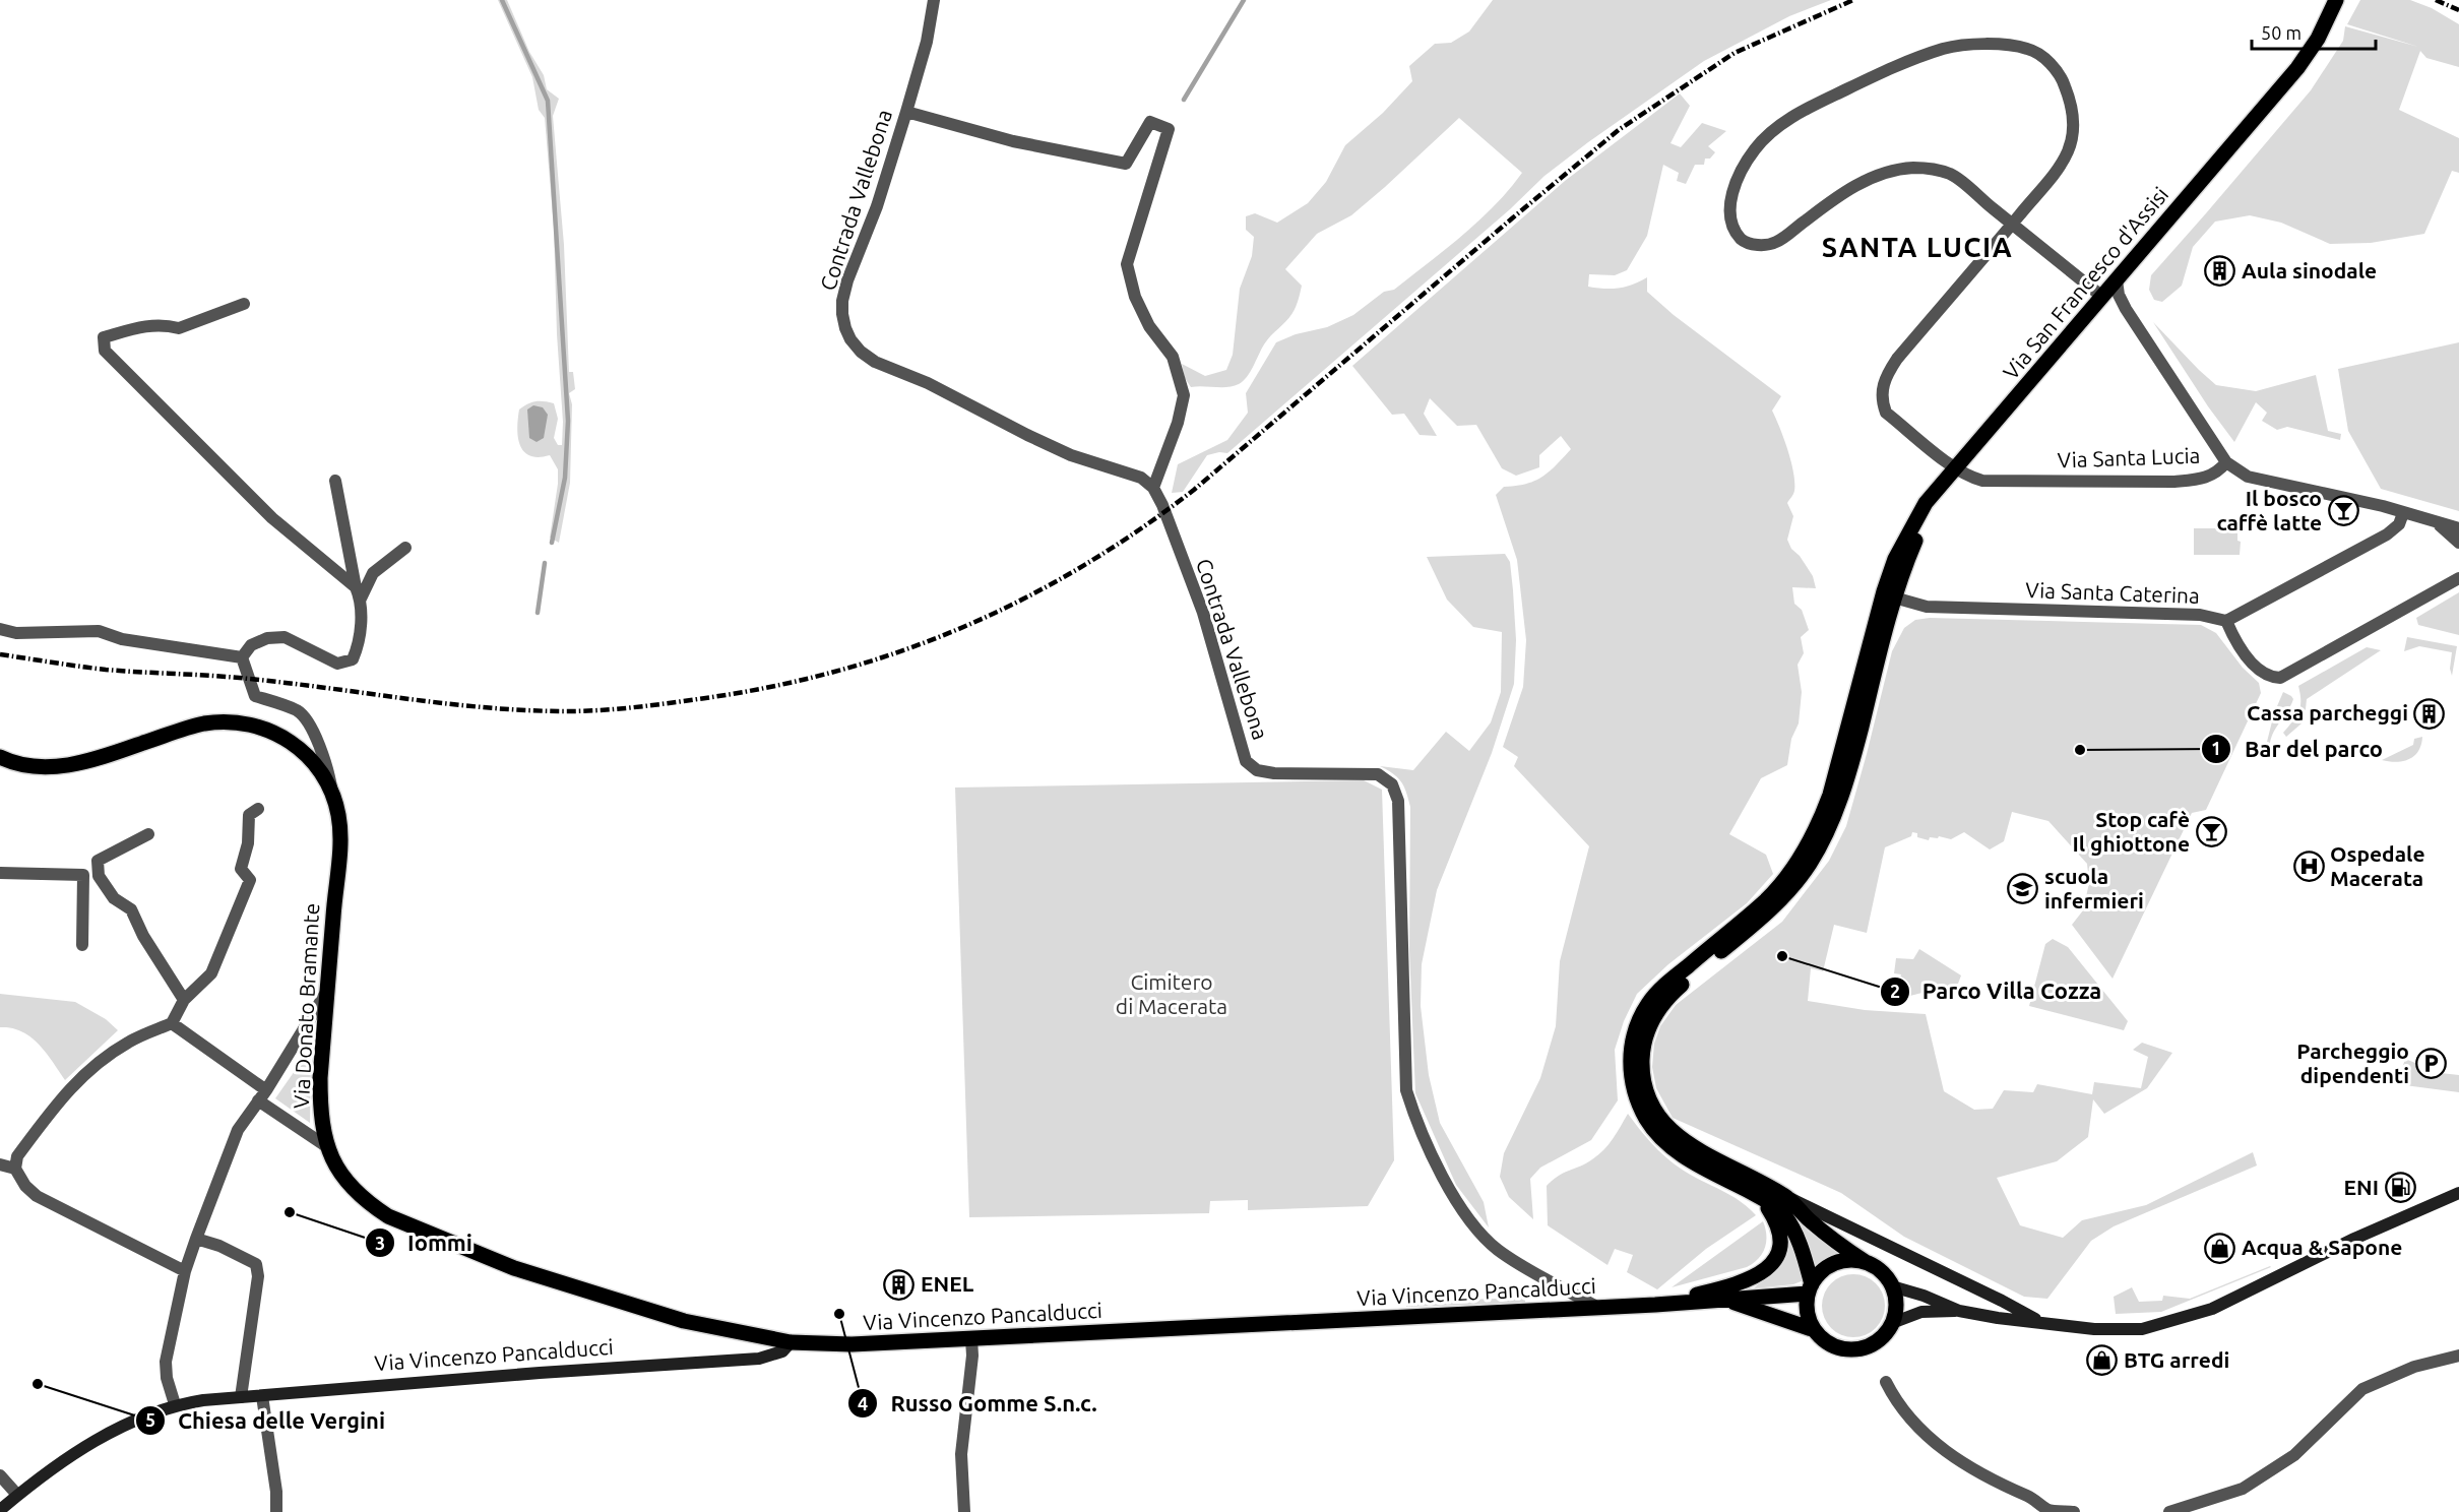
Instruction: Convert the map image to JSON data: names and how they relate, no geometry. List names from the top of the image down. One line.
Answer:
{"streets":{"main road":["Via San Francesco d'Assisi","Via Donato Bramante","Via Vincenzo Pancalducci"],"street":["Contrada Vallebona","Via Santa Lucia","Via Santa Caterina"]},"crossings":[["Contrada Vallebona","Via Vincenzo Pancalducci"],["Via San Francesco d'Assisi","Via Santa Lucia"],["Via San Francesco d'Assisi","Via Santa Caterina"],["Via Donato Bramante","Via Vincenzo Pancalducci"]],"districts":["SANTA LUCIA"],"parks":["Cimitero di Macerata"],"places":{"building":["Aula sinodale","Cassa parcheggi","ENEL"],"bar":["Il bosco caffè latte","Stop cafè Il ghiottone"],"other":["Bar del parco","Parco Villa Cozza","Iommi","Russo Gomme S.n.c.","Chiesa delle Vergini"],"hospital":["Ospedale Macerata"],"school or university":["scuola infermieri"],"parking":["Parcheggio dipendenti"],"fuel station":["ENI"],"shop":["Acqua & Sapone","BTG arredi"]},"scale_bar":"50 m"}
